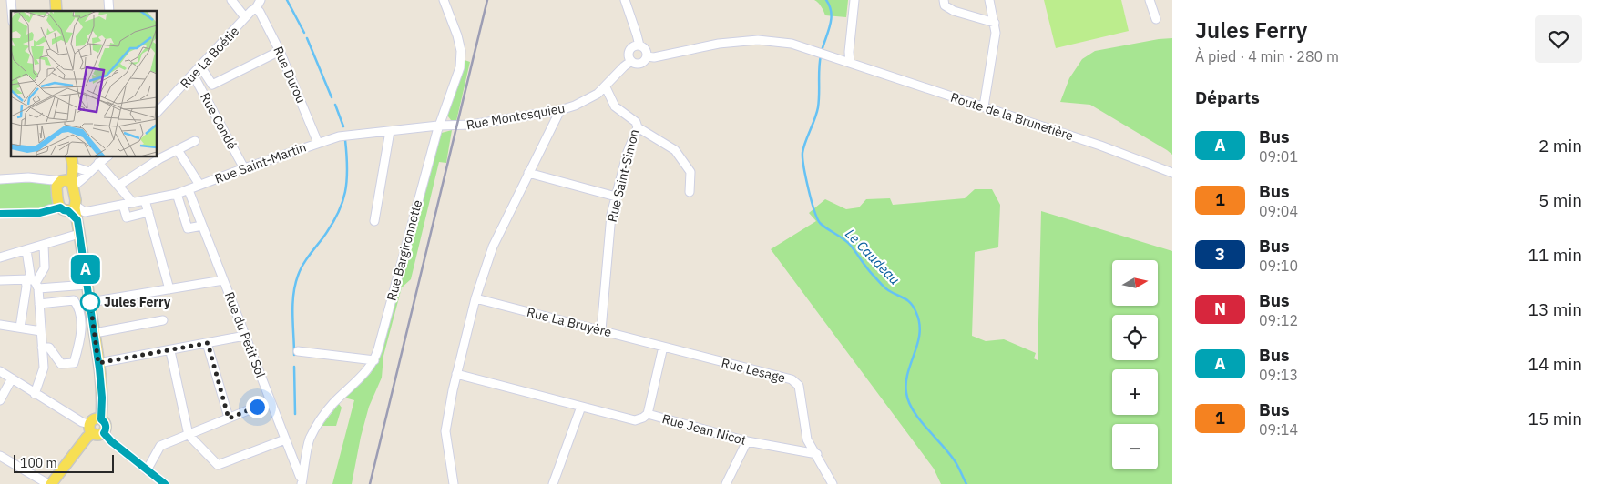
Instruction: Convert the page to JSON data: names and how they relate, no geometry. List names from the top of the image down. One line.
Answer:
{"streets":{"street":["Rue La Boétie","Rue Durou","Rue Montesquieu","Route de la Brunetière","Rue Condé","Rue Saint-Martin","Rue Saint-Simon","Rue Bargironnette","Rue La Bruyère","Rue du Petit Sol","Rue Lesage","Rue Jean Nicot"]},"crossings":[["Rue La Boétie","Rue Durou"],["Rue La Boétie","Rue Condé"],["Rue Durou","Rue Saint-Martin"],["Rue Montesquieu","Rue Saint-Martin"],["Rue Montesquieu","Rue Saint-Simon"],["Rue Montesquieu","Rue Bargironnette"],["Rue Condé","Rue Saint-Martin"],["Rue Saint-Martin","Rue Bargironnette"],["Rue Saint-Martin","Rue du Petit Sol"],["Rue Saint-Simon","Rue La Bruyère"],["Rue Bargironnette","Rue du Petit Sol"],["Rue La Bruyère","Rue Lesage"],["Rue Lesage","Rue Jean Nicot"]],"water":["Le Caudeau"],"places":["Jules Ferry"],"lines":["bus line A"],"scale_bar":"100 m","north":"right","page":{"on_map":"A","heading":[["Jules Ferry","À pied · 4 min · 280 m"],"Départs"],"list":[{"mark":"A","name":"Bus","note":"09:01","value":"2 min"},{"mark":"1","name":"Bus","note":"09:04","value":"5 min"},{"mark":"3","name":"Bus","note":"09:10","value":"11 min"},{"mark":"N","name":"Bus","note":"09:12","value":"13 min"},{"mark":"A","name":"Bus","note":"09:13","value":"14 min"},{"mark":"1","name":"Bus","note":"09:14","value":"15 min"}],"map_buttons":["+","−"],"scale":"100 m"}}
